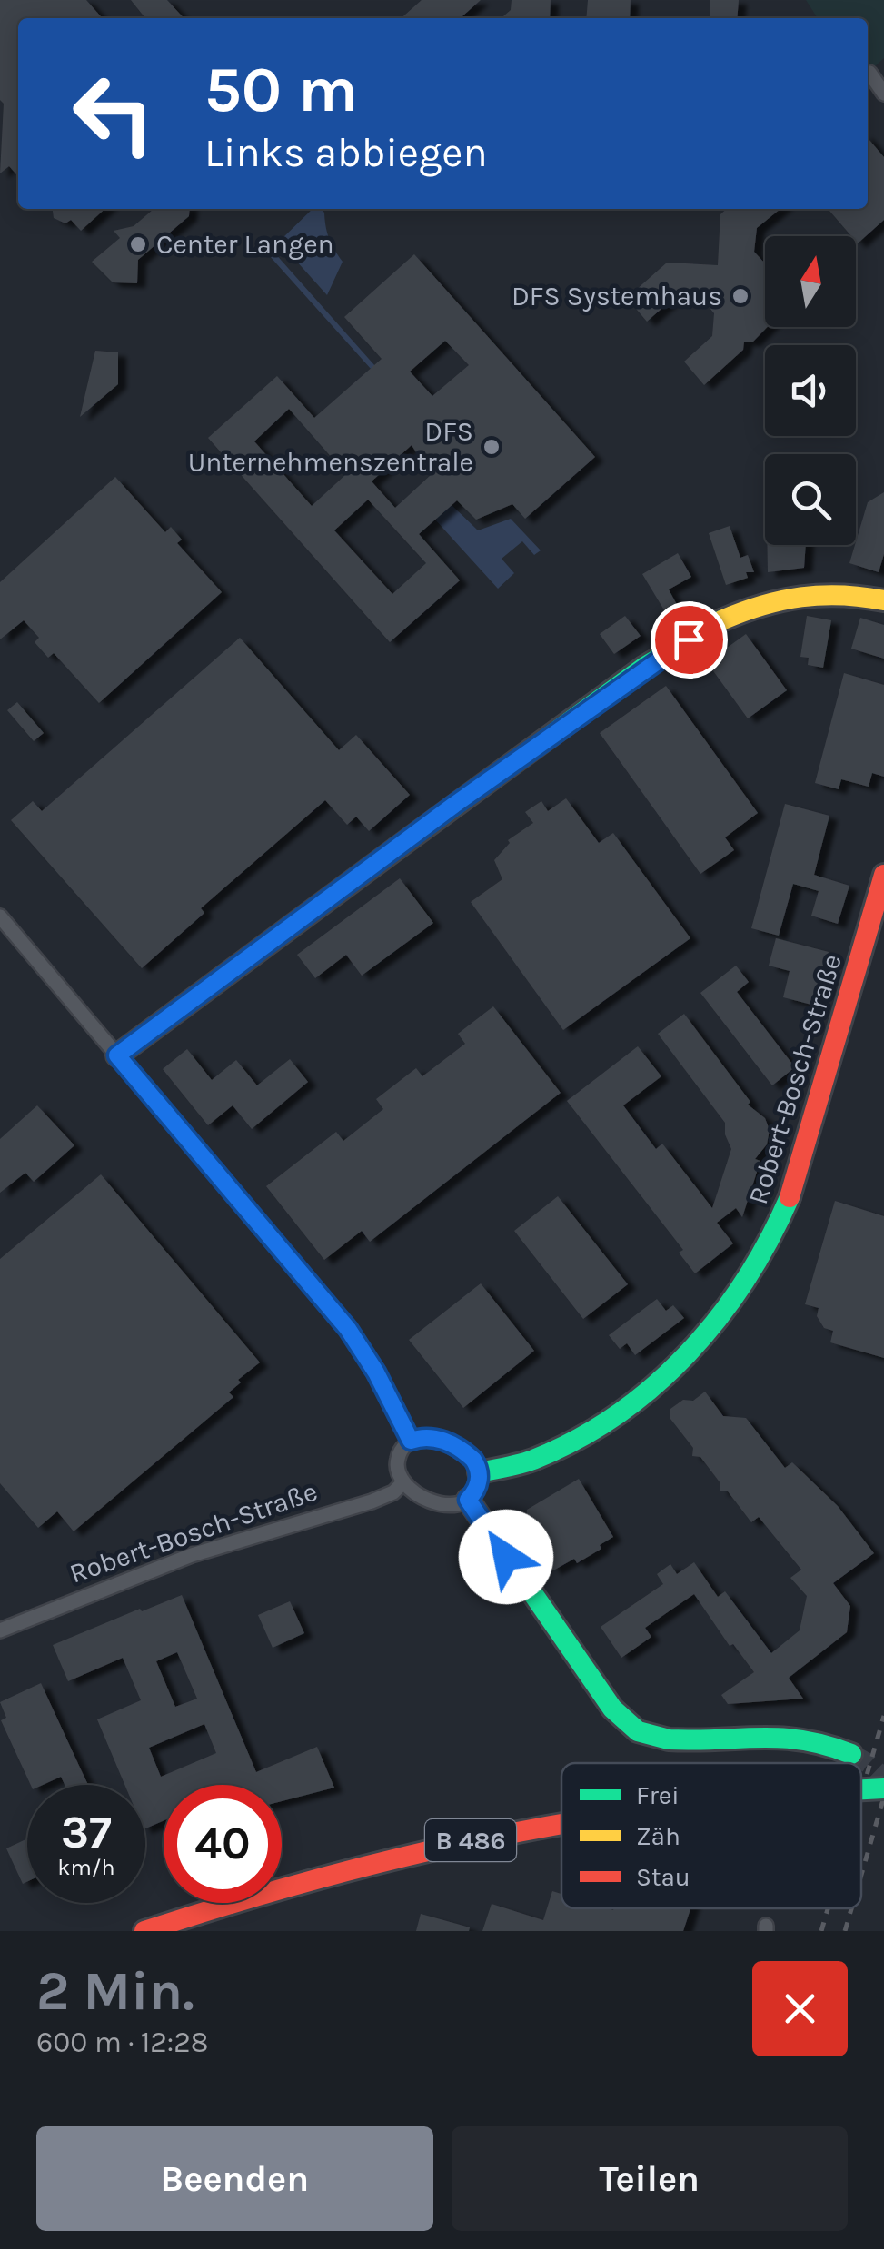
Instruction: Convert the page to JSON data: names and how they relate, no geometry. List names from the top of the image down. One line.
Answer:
{"streets":{"street":["Robert-Bosch-Straße","B 486"]},"places":["Center Langen","DFS Systemhaus","DFS Unternehmenszentrale"],"legend":["Frei","Zäh","Stau"],"north":"top","page":{"turn":["50 m","Links abbiegen"],"speed":"37 km/h","limit":"40","heading":["2 Min.","600 m · 12:28"],"buttons":["Beenden","Teilen"]}}
